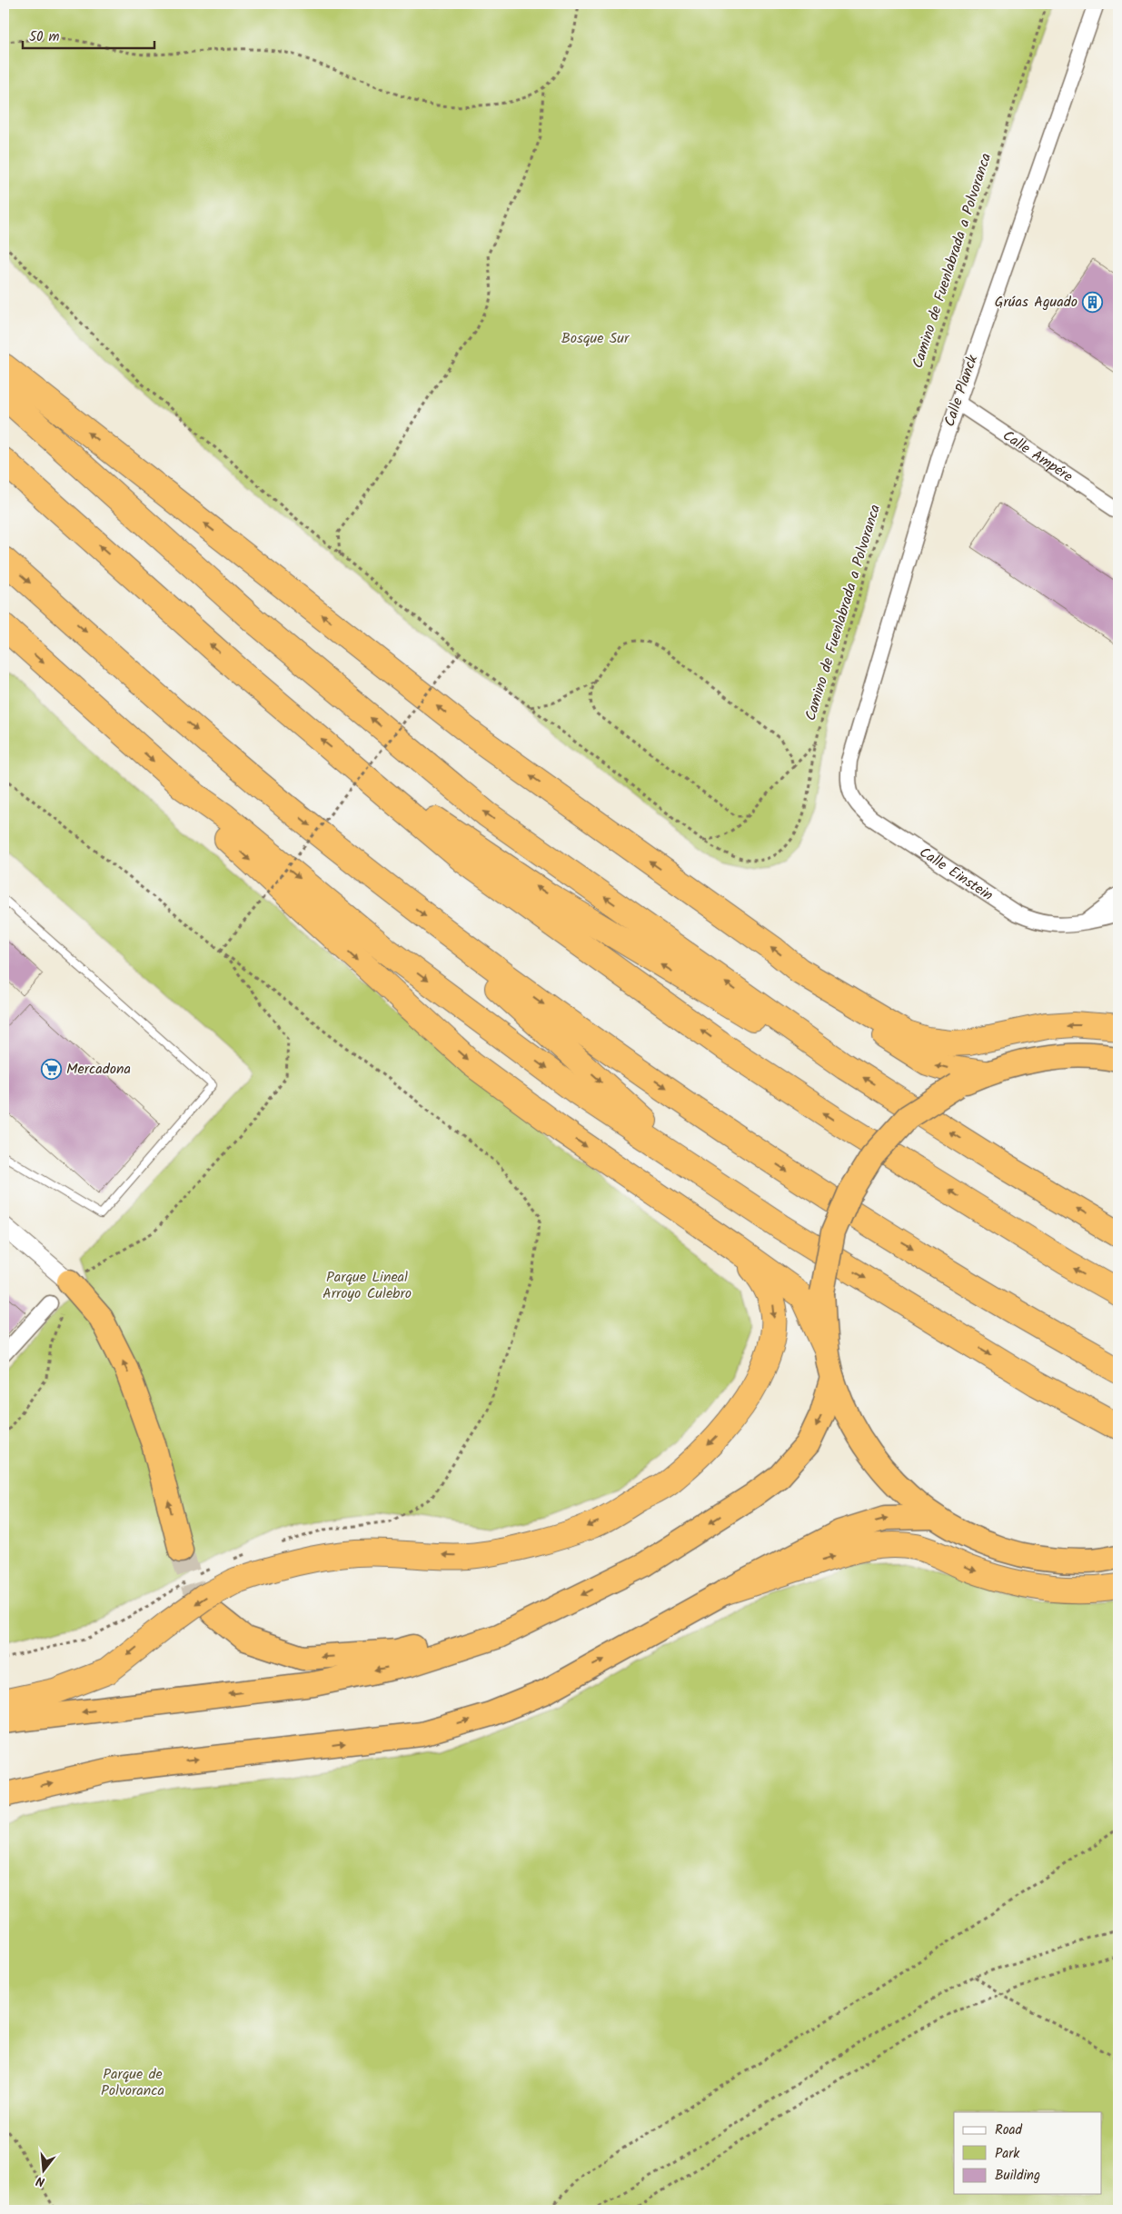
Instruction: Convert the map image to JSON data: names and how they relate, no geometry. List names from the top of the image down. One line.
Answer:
{"streets":{"street":["Calle Planck","Calle Ampére","Calle Einstein"],"path":["Camino de Fuenlabrada a Polvoranca"]},"crossings":[["Calle Planck","Calle Ampére"],["Calle Planck","Calle Einstein"]],"parks":["Bosque Sur","Parque Lineal Arroyo Culebro","Parque de Polvoranca"],"places":{"building":["Grúas Aguado"],"supermarket":["Mercadona"]},"legend":["Road","Park","Building"],"scale_bar":"50 m","north":"bottom"}
